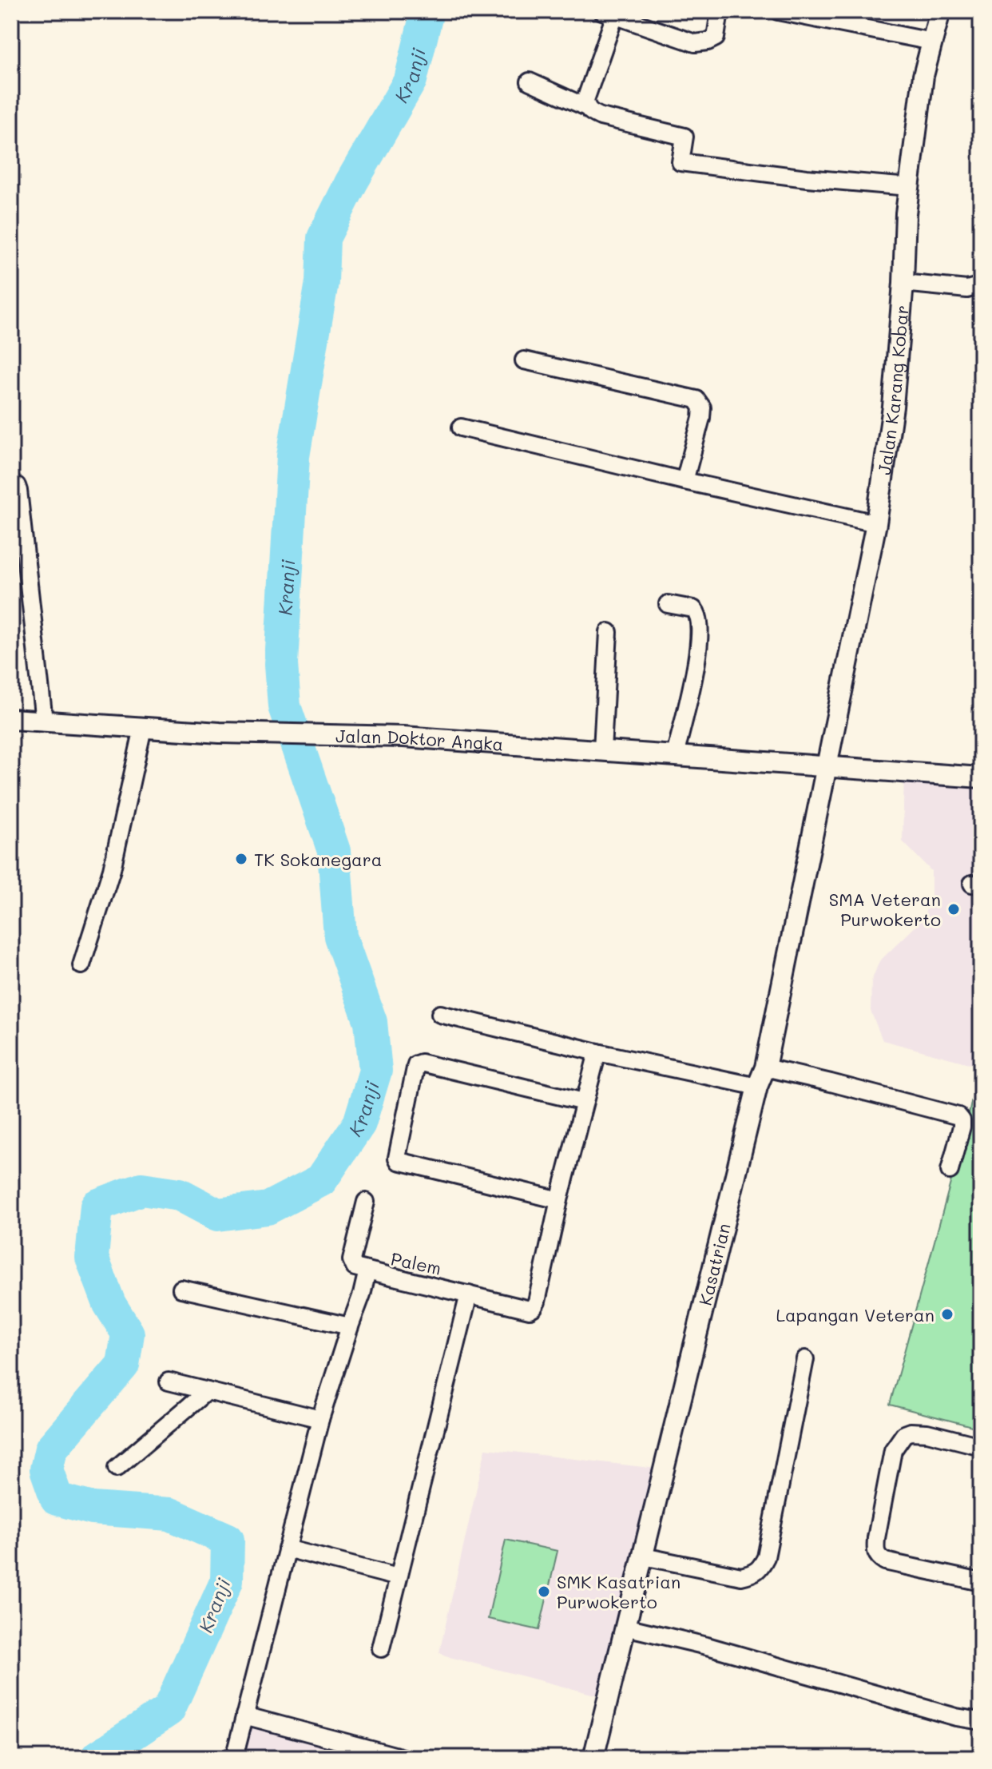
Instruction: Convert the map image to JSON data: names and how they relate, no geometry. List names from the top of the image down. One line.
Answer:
{"streets":{"street":["Jalan Karang Kobar","Jalan Doktor Angka","Palem","Kasatrian"]},"crossings":[["Jalan Karang Kobar","Jalan Doktor Angka"],["Jalan Karang Kobar","Kasatrian"],["Jalan Doktor Angka","Kasatrian"]],"water":["Kranji"],"places":["TK Sokanegara","SMA Veteran Purwokerto","Lapangan Veteran","SMK Kasatrian Purwokerto"]}
